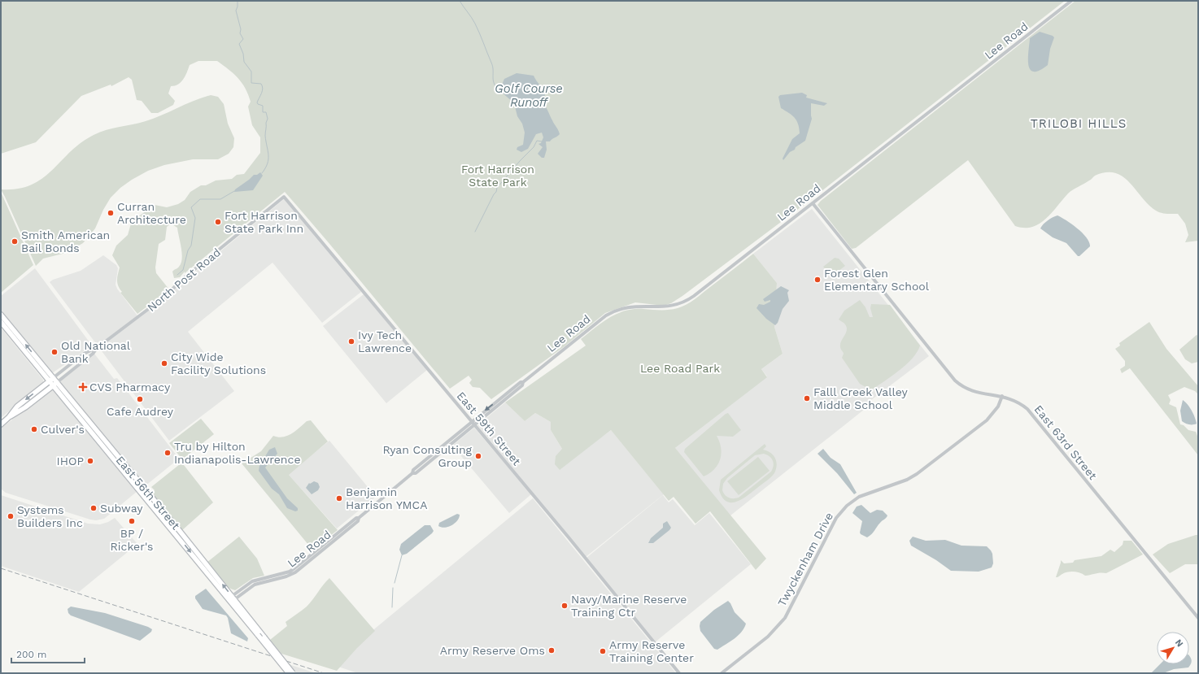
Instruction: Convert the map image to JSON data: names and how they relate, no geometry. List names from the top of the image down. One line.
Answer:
{"streets":{"main road":["North Post Road","East 56th Street"],"street":["Lee Road","East 59th Street","East 63rd Street","Twyckenham Drive"]},"crossings":[["Lee Road","East 59th Street"],["Lee Road","East 63rd Street"],["Lee Road","East 56th Street"],["North Post Road","East 59th Street"],["North Post Road","East 56th Street"],["East 63rd Street","Twyckenham Drive"]],"districts":["TRILOBI HILLS"],"water":["Golf Course Runoff"],"parks":["Fort Harrison State Park","Lee Road Park"],"places":{"other":["Curran Architecture","Fort Harrison State Park Inn","Smith American Bail Bonds","Forest Glen Elementary School","Ivy Tech Lawrence","Old National Bank","City Wide Facility Solutions","Falll Creek Valley Middle School","Cafe Audrey","Culver's","Tru by Hilton Indianapolis-Lawrence","Ryan Consulting Group","IHOP","Benjamin Harrison YMCA","Subway","Systems Builders Inc","BP / Ricker's","Navy/Marine Reserve Training Ctr","Army Reserve Oms","Army Reserve Training Center"],"health":["CVS Pharmacy"]},"scale_bar":"200 m","north":"top right"}
